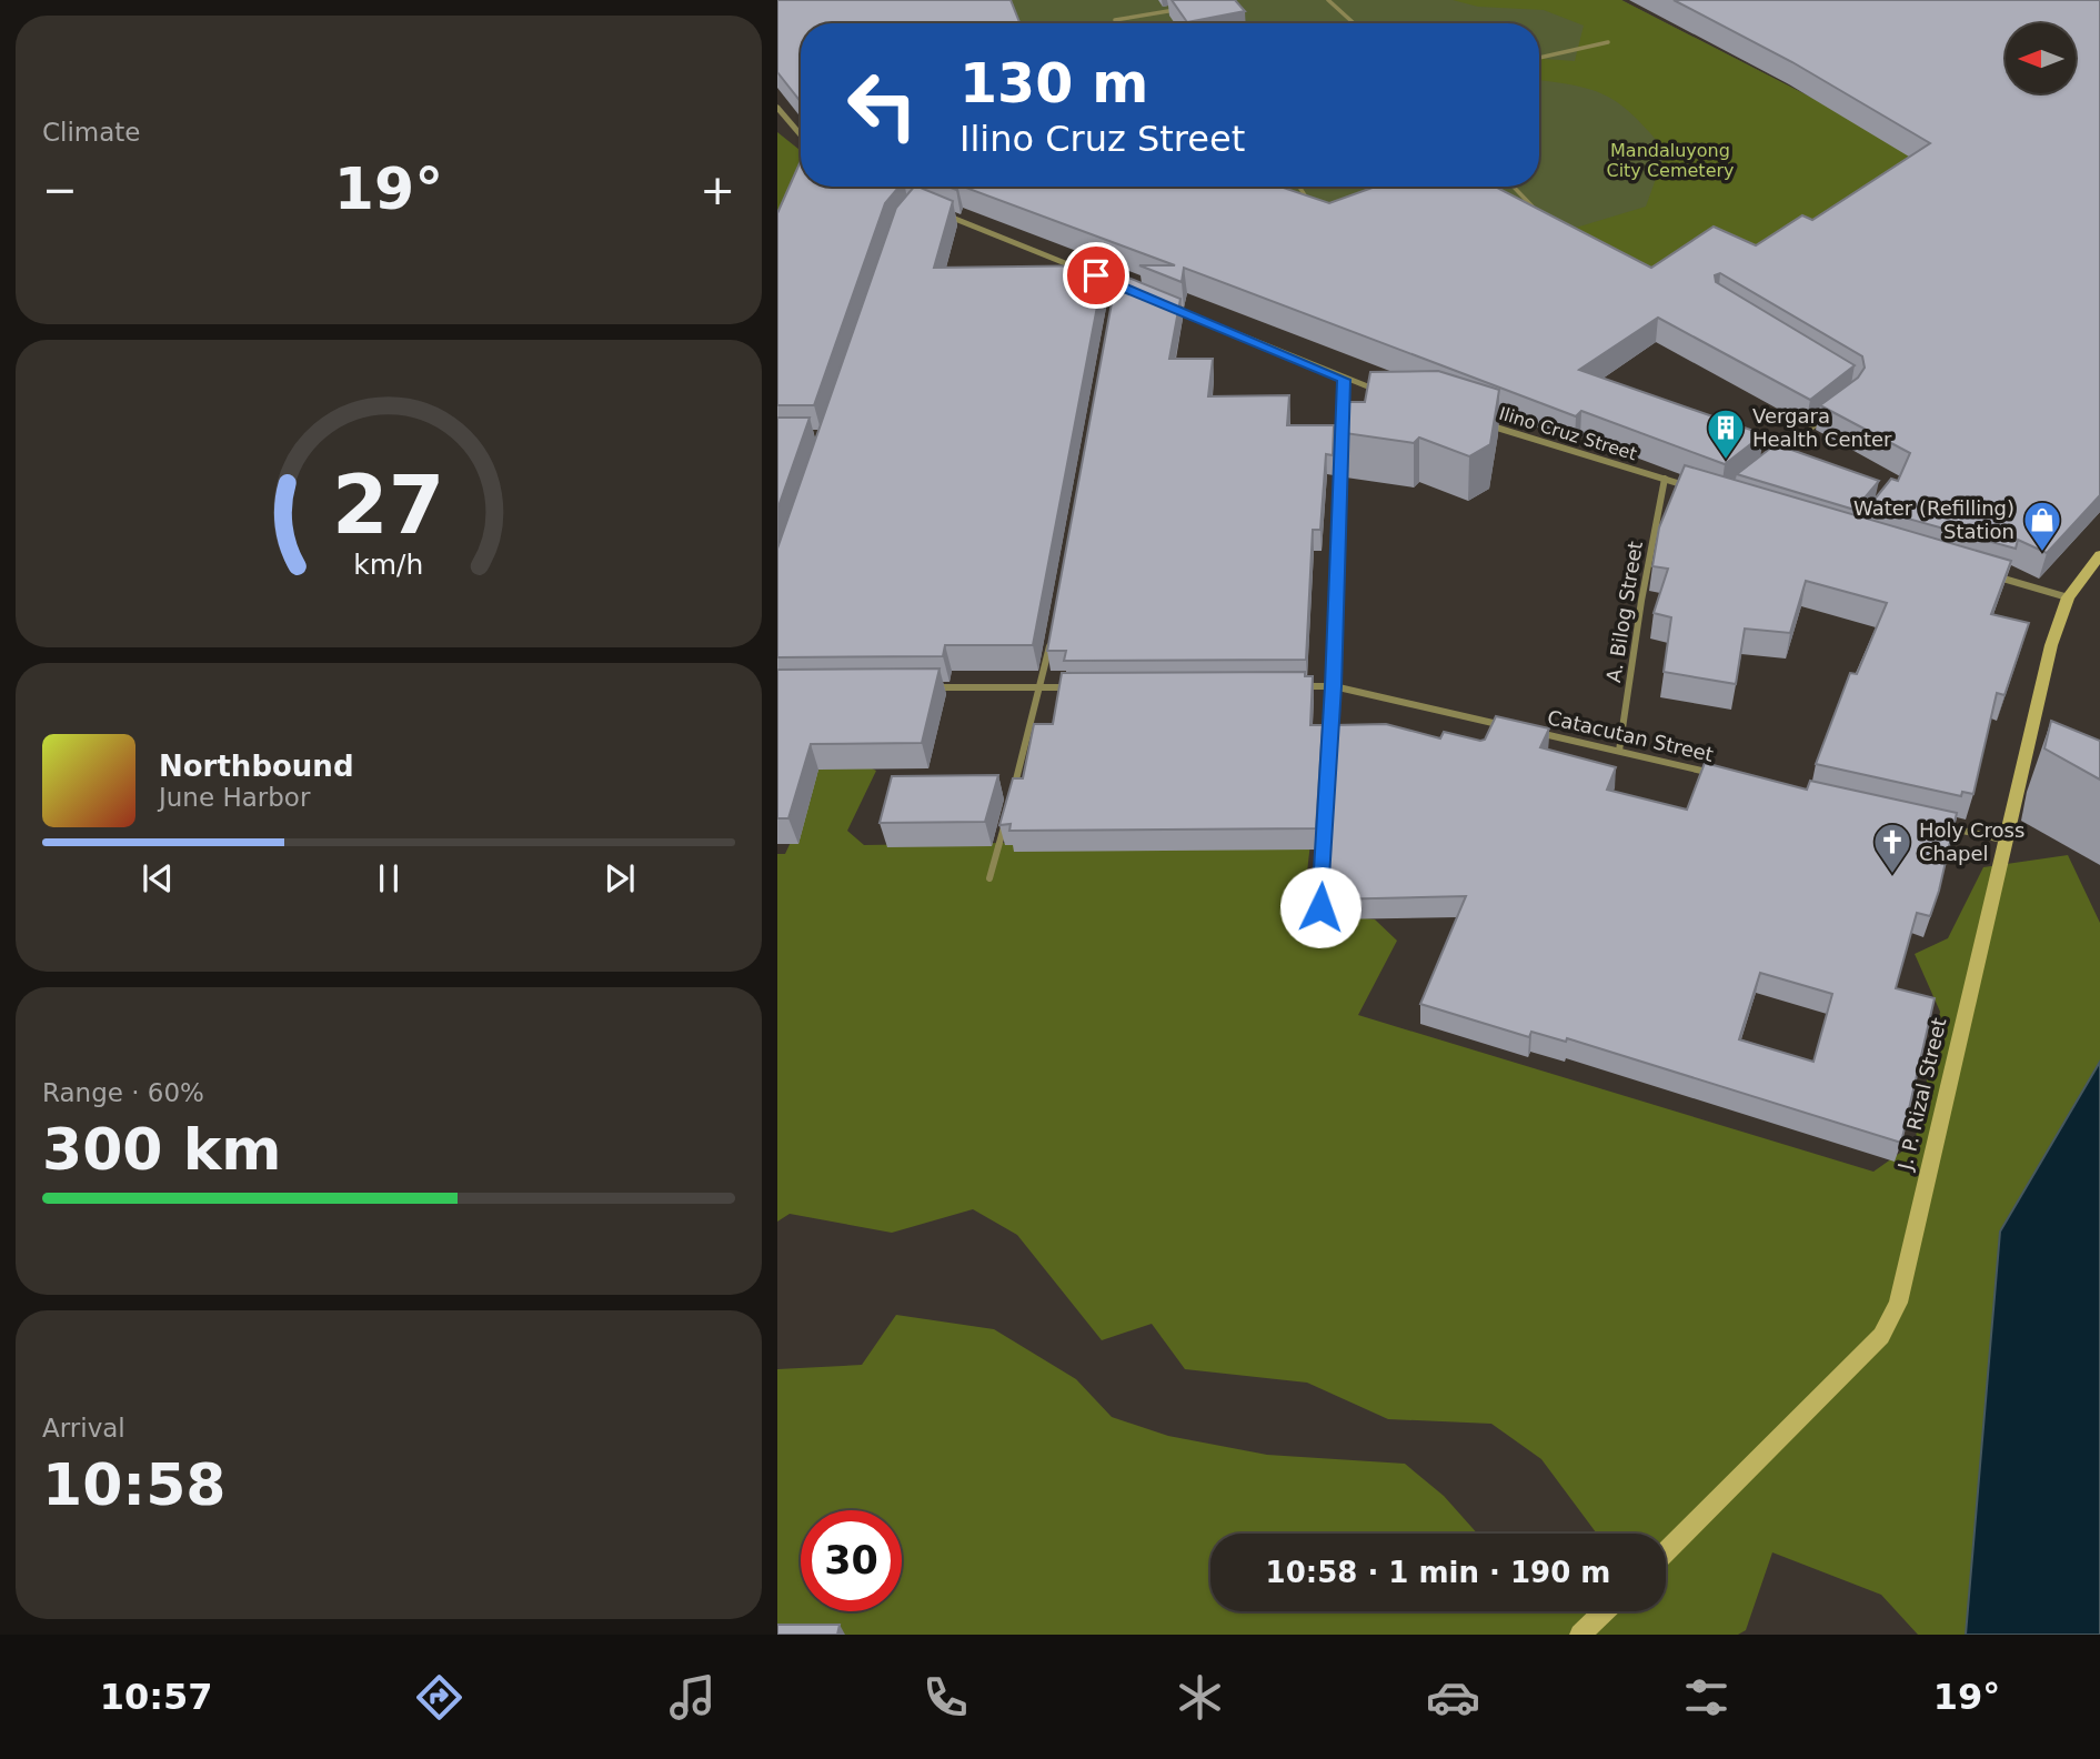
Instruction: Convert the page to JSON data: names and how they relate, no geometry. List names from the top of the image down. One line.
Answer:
{"streets":{"street":["Ilino Cruz Street","A. Bilog Street","Catacutan Street","J. P. Rizal Street"]},"crossings":[["Ilino Cruz Street","A. Bilog Street"],["A. Bilog Street","Catacutan Street"]],"parks":["Mandaluyong City Cemetery"],"places":{"building":["Vergara Health Center"],"shop":["Water (Refilling) Station"],"church":["Holy Cross Chapel"]},"north":"left","page":{"tile":["Climate",["Range · 60%","300 km"],["Arrival","10:58"]],"turn":["130 m","Ilino Cruz Street"],"heat":["−","19°","+"],"song":["Northbound","June Harbor"],"limit":"30","trip":"10:58 · 1 min · 190 m","tabs":["10:57","19°"],"gauge":["27","km/h"]}}
